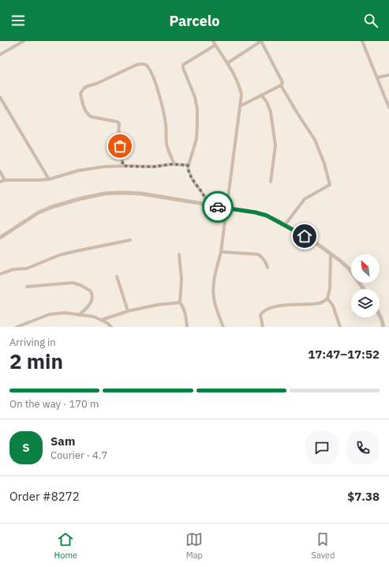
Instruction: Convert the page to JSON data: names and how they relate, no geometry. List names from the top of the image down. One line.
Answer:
{"north":"top left","page":{"header":"Parcelo","heading":["2 min","Arriving in","17:47–17:52"],"panel":["Sam","Courier · 4.7","Order #8272","$7.38"],"bar":"On the way · 170 m","round":"S","tabs":["Home","Map","Saved"]}}
